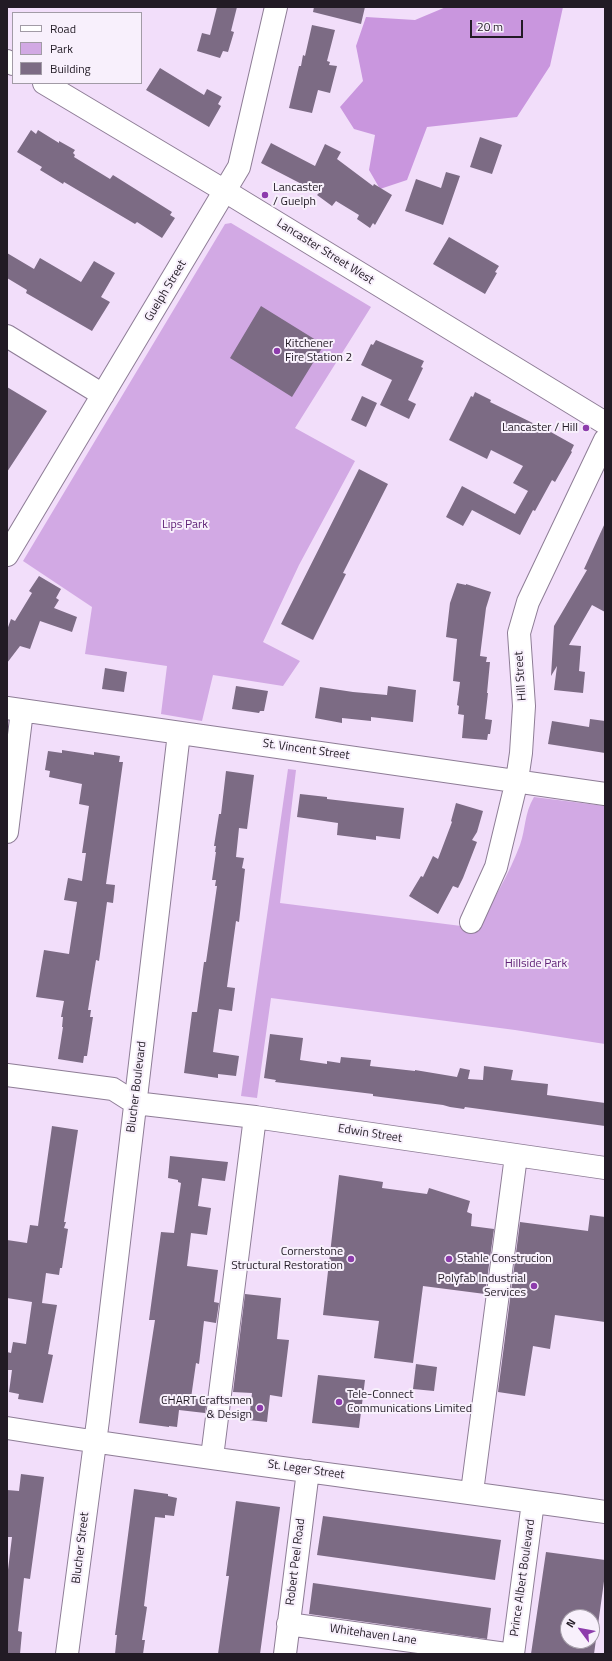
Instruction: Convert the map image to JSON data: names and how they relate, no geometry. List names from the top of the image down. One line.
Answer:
{"streets":{"street":["Lancaster Street West","Guelph Street","Hill Street","St. Vincent Street","Blucher Boulevard","Edwin Street","St. Leger Street","Blucher Street","Robert Peel Road","Prince Albert Boulevard","Whitehaven Lane"]},"crossings":[["Lancaster Street West","Guelph Street"],["Hill Street","St. Vincent Street"],["St. Vincent Street","Blucher Boulevard"],["Blucher Boulevard","Edwin Street"],["Blucher Boulevard","St. Leger Street"],["Blucher Boulevard","Blucher Street"],["St. Leger Street","Blucher Street"],["St. Leger Street","Robert Peel Road"],["St. Leger Street","Prince Albert Boulevard"],["Robert Peel Road","Whitehaven Lane"]],"parks":["Lips Park","Hillside Park"],"places":["Lancaster / Guelph","Kitchener Fire Station 2","Lancaster / Hill","Cornerstone Structural Restoration","Stahle Construcion","Polyfab Industrial Services","Tele-Connect Communications Limited","CHART Craftsmen & Design"],"legend":["Road","Park","Building"],"scale_bar":"20 m","north":"top left"}
